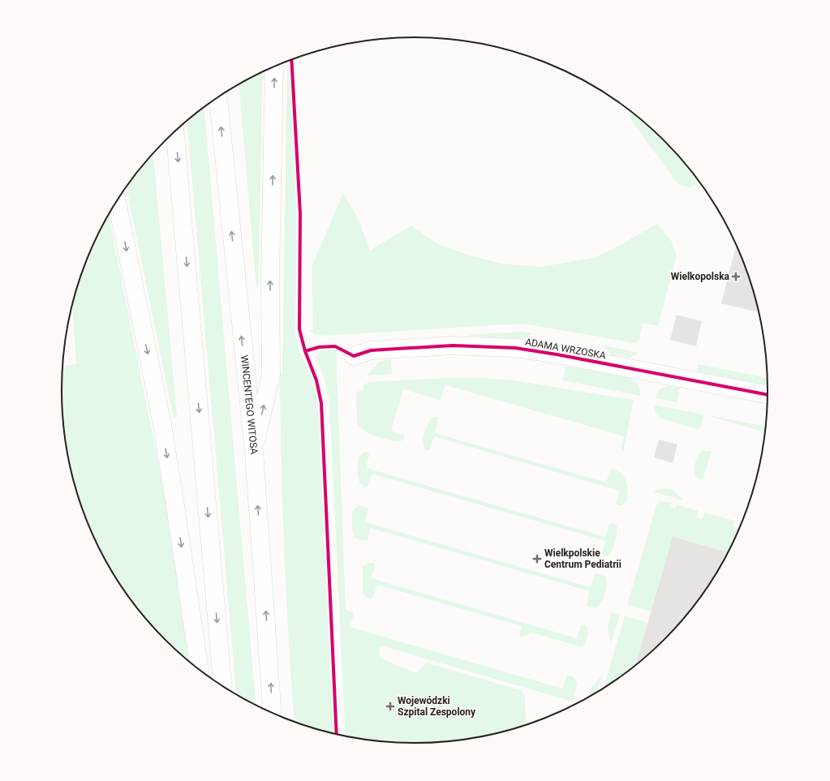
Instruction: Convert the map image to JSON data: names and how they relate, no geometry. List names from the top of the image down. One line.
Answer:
{"streets":{"main road":["ADAMA WRZOSKA","WINCENTEGO WITOSA"]},"places":{"health":["Wielkopolska","Wielkpolskie Centrum Pediatrii","Wojewódzki Szpital Zespolony"]}}
